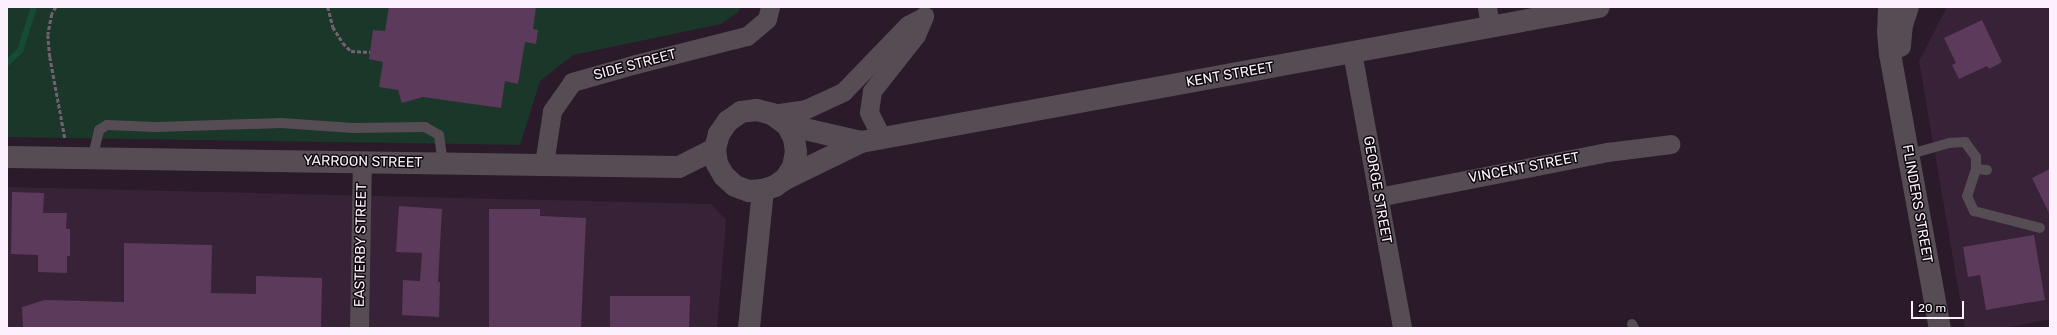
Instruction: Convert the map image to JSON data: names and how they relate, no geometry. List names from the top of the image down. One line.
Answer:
{"streets":{"street":["SIDE STREET","KENT STREET","YARROON STREET","VINCENT STREET","GEORGE STREET","FLINDERS STREET","EASTERBY STREET"]},"crossings":[["SIDE STREET","YARROON STREET"],["KENT STREET","YARROON STREET"],["KENT STREET","GEORGE STREET"],["YARROON STREET","EASTERBY STREET"],["VINCENT STREET","GEORGE STREET"]],"scale_bar":"20 m"}
